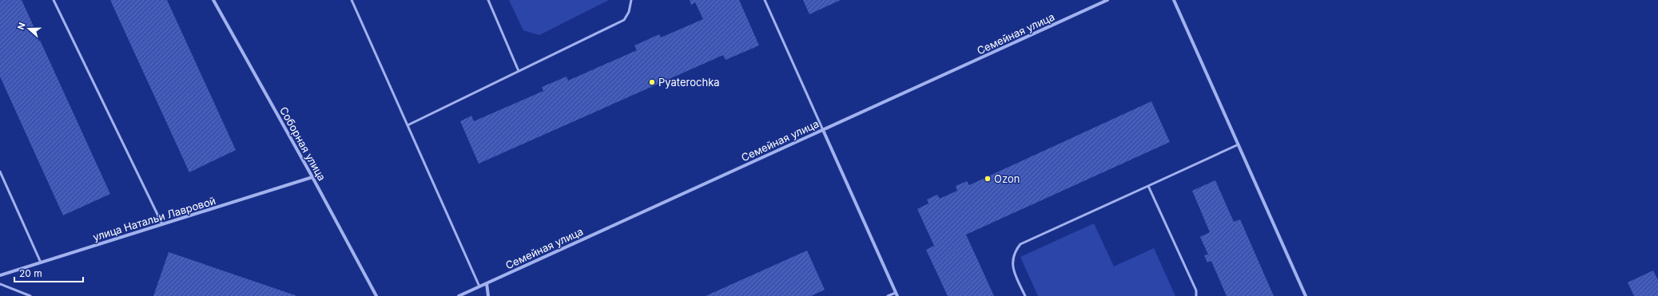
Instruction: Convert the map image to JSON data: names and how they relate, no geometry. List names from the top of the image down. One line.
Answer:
{"streets":{"street":["Семейная улица","Соборная улица","улица Натальи Лавровой"]},"crossings":[["Соборная улица","улица Натальи Лавровой"]],"places":["Pyaterochka","Ozon"],"scale_bar":"20 m","north":"left"}
